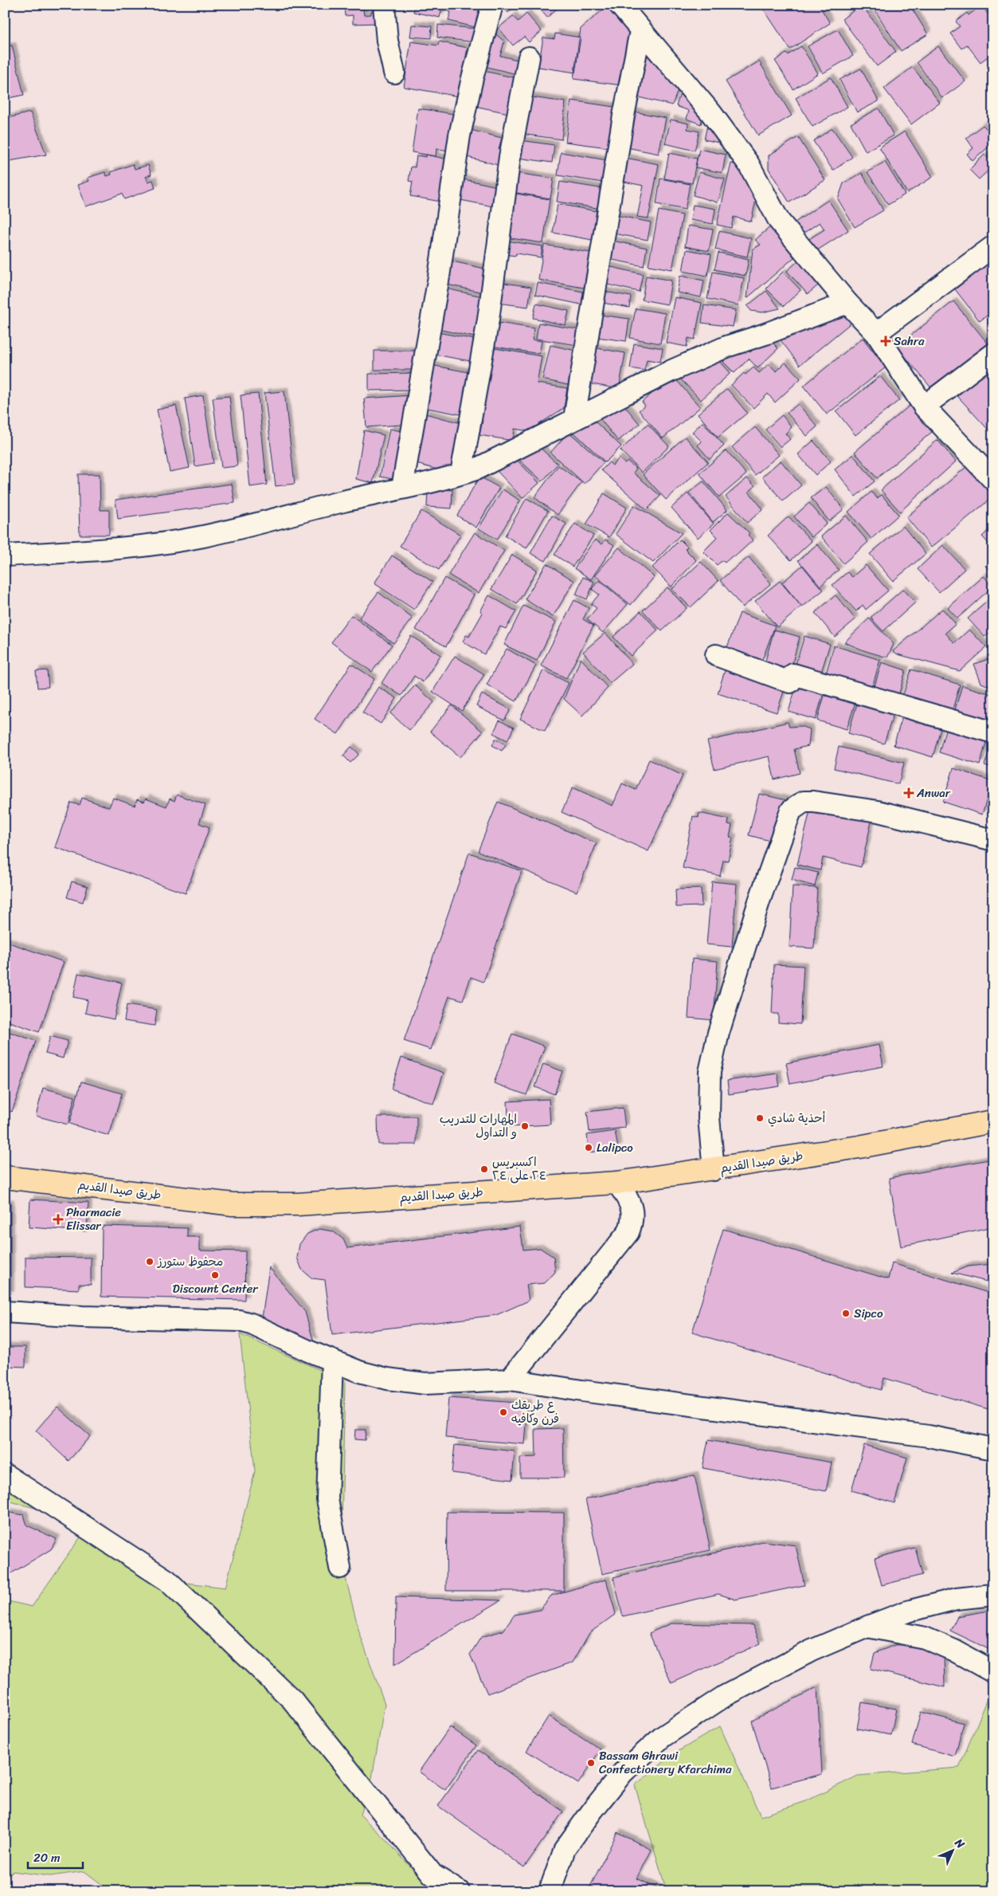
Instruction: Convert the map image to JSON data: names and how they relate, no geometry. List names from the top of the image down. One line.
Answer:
{"streets":{"highway":["طريق صيدا القديم"]},"places":{"health":["Sahra","Anwar","Pharmacie Elissar"],"other":["أحذية شادي","المهارات للتدريب و التداول","Lalipco","اكسبريس ٢٤ على ٢٤","محفوظ ستورز","Discount Center","Sipco","ع طريقك فرن وكافيه","Bassam Ghrawi Confectionery Kfarchima"]},"scale_bar":"20 m","north":"top right"}
